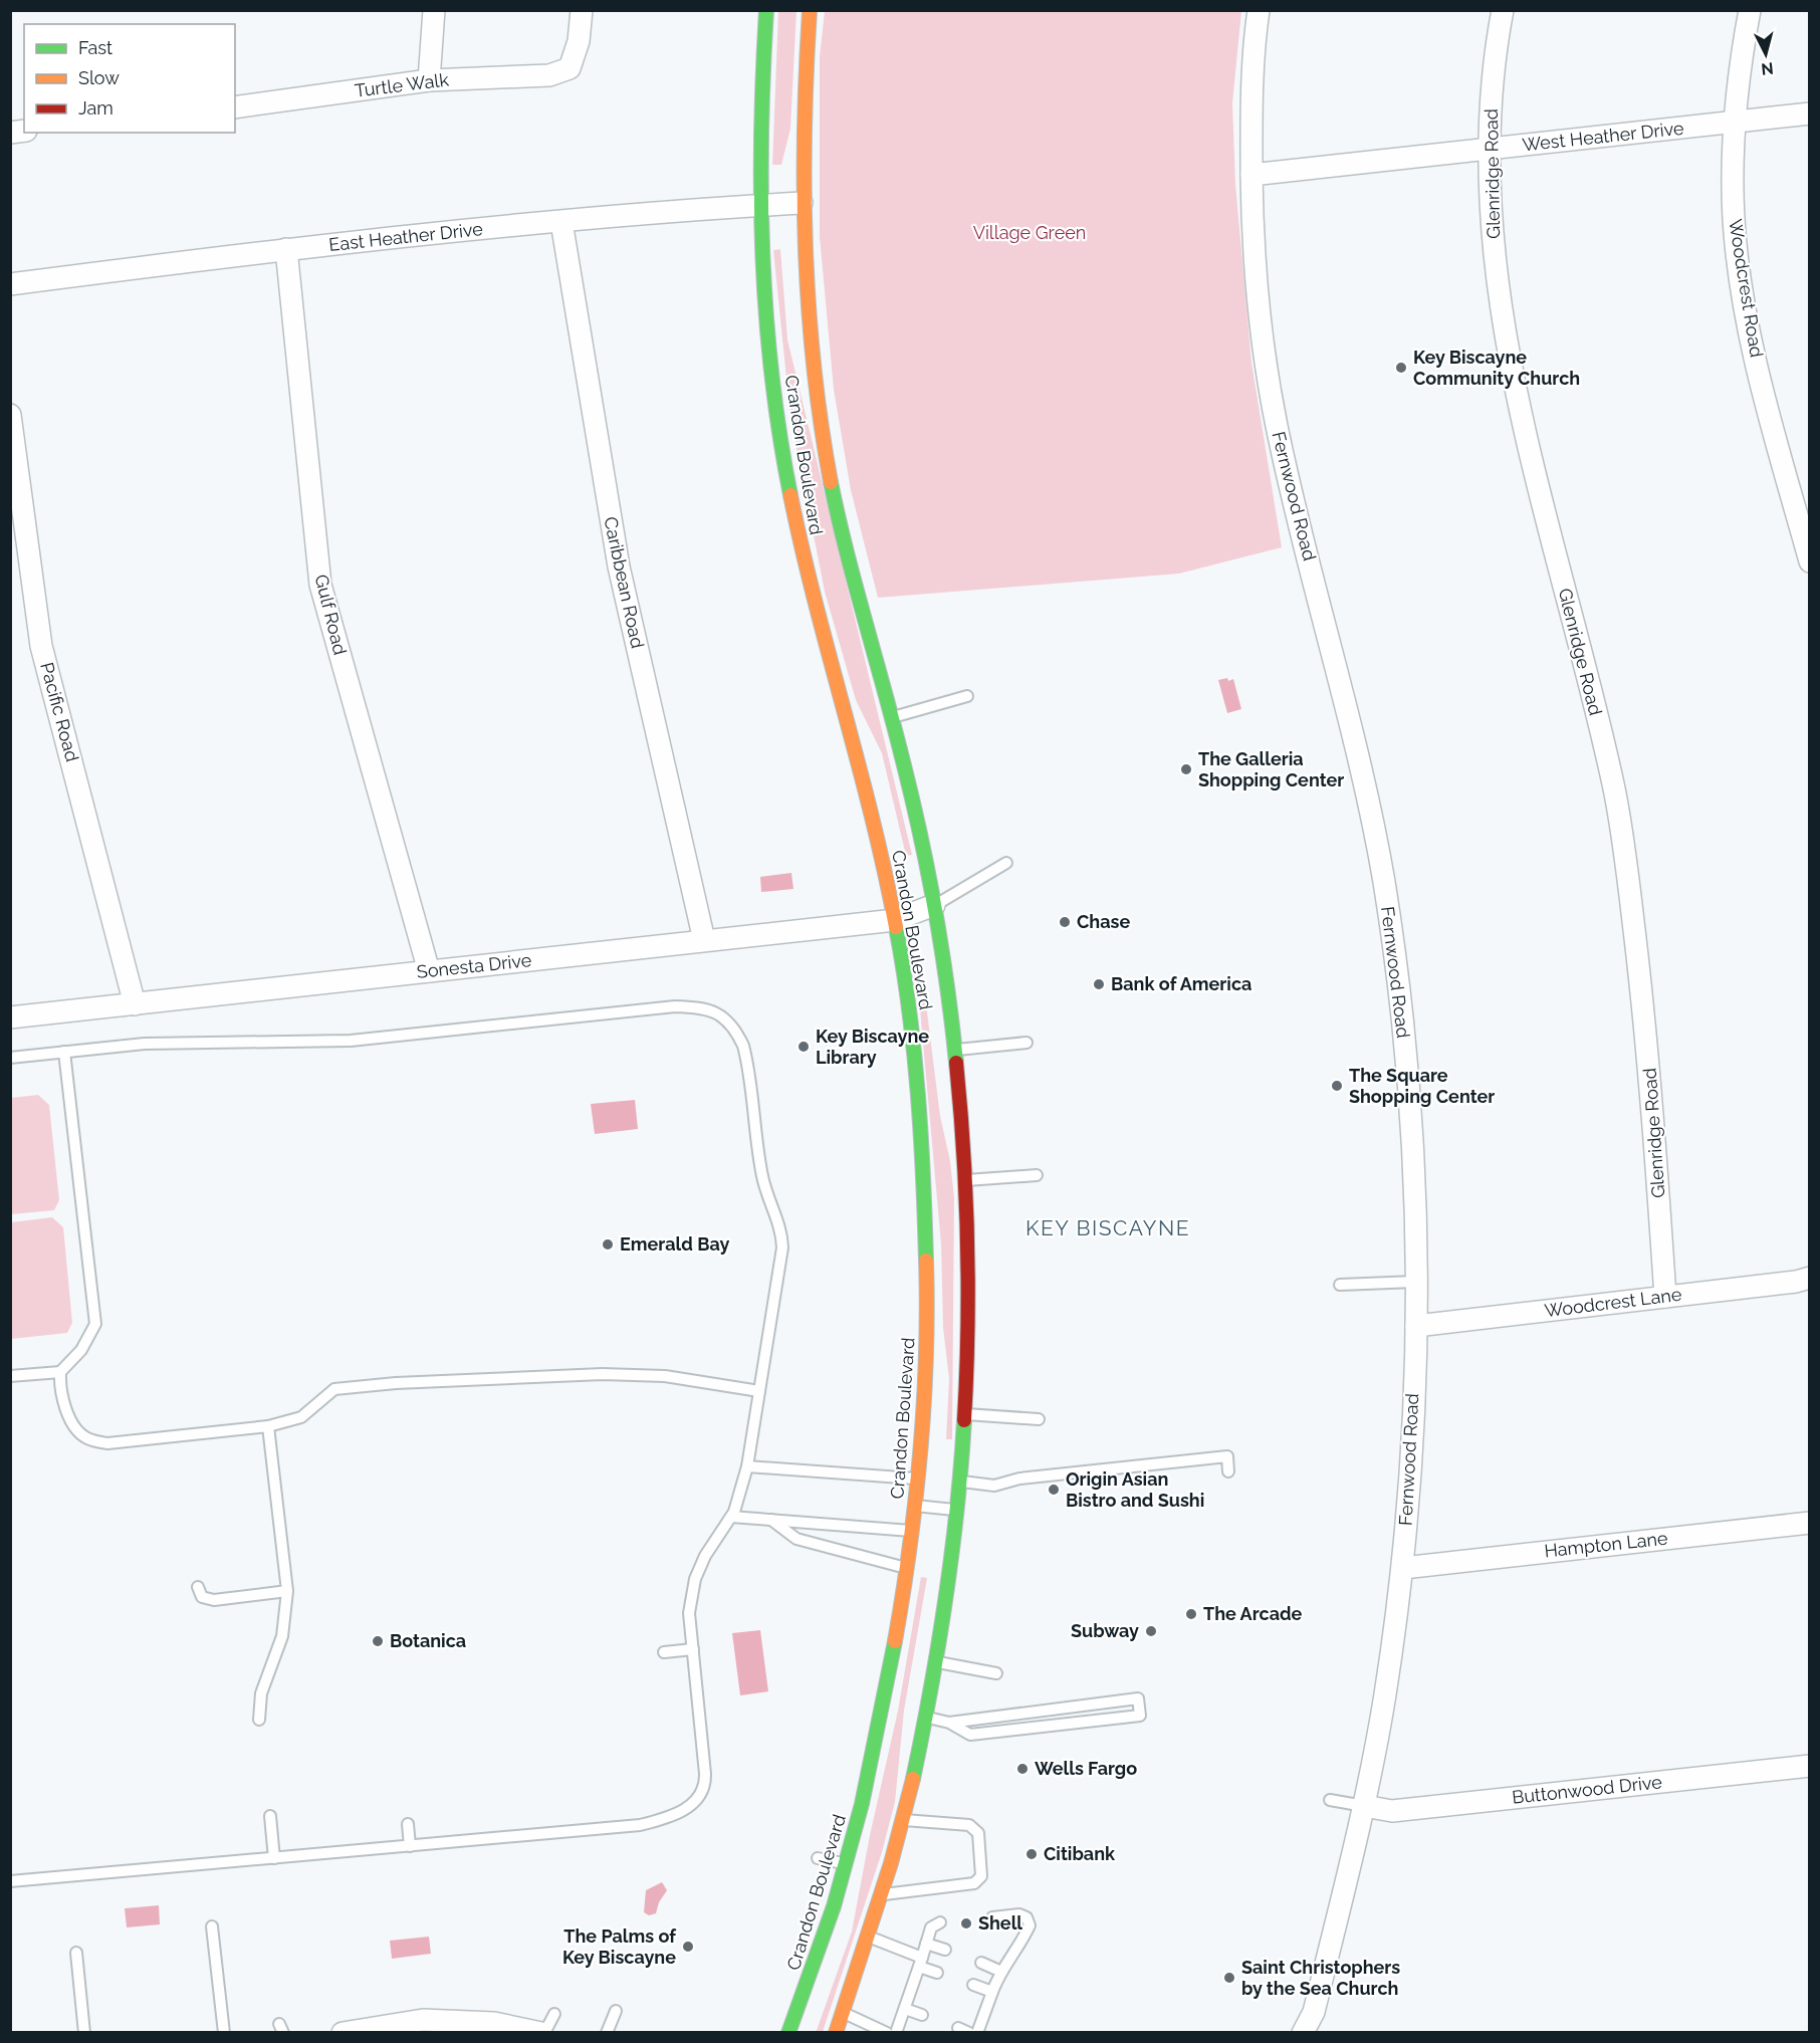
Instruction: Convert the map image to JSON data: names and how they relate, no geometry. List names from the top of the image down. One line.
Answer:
{"streets":{"main road":["Crandon Boulevard"],"street":["Turtle Walk","West Heather Drive","Glenridge Road","East Heather Drive","Woodcrest Road","Fernwood Road","Caribbean Road","Gulf Road","Pacific Road","Sonesta Drive","Woodcrest Lane","Hampton Lane","Buttonwood Drive"]},"crossings":[["West Heather Drive","Glenridge Road"],["West Heather Drive","Woodcrest Road"],["West Heather Drive","Fernwood Road"],["Glenridge Road","Woodcrest Lane"],["East Heather Drive","Crandon Boulevard"],["East Heather Drive","Caribbean Road"],["East Heather Drive","Gulf Road"],["Crandon Boulevard","Sonesta Drive"],["Fernwood Road","Woodcrest Lane"],["Fernwood Road","Hampton Lane"],["Fernwood Road","Buttonwood Drive"],["Caribbean Road","Sonesta Drive"],["Gulf Road","Sonesta Drive"],["Pacific Road","Sonesta Drive"]],"districts":["KEY BISCAYNE"],"parks":["Village Green"],"places":["Key Biscayne Community Church","The Galleria Shopping Center","Chase","Bank of America","Key Biscayne Library","The Square Shopping Center","Emerald Bay","Origin Asian Bistro and Sushi","The Arcade","Subway","Botanica","Wells Fargo","Citibank","Shell","The Palms of Key Biscayne","Saint Christophers by the Sea Church"],"legend":["Fast","Slow","Jam"],"north":"bottom"}
